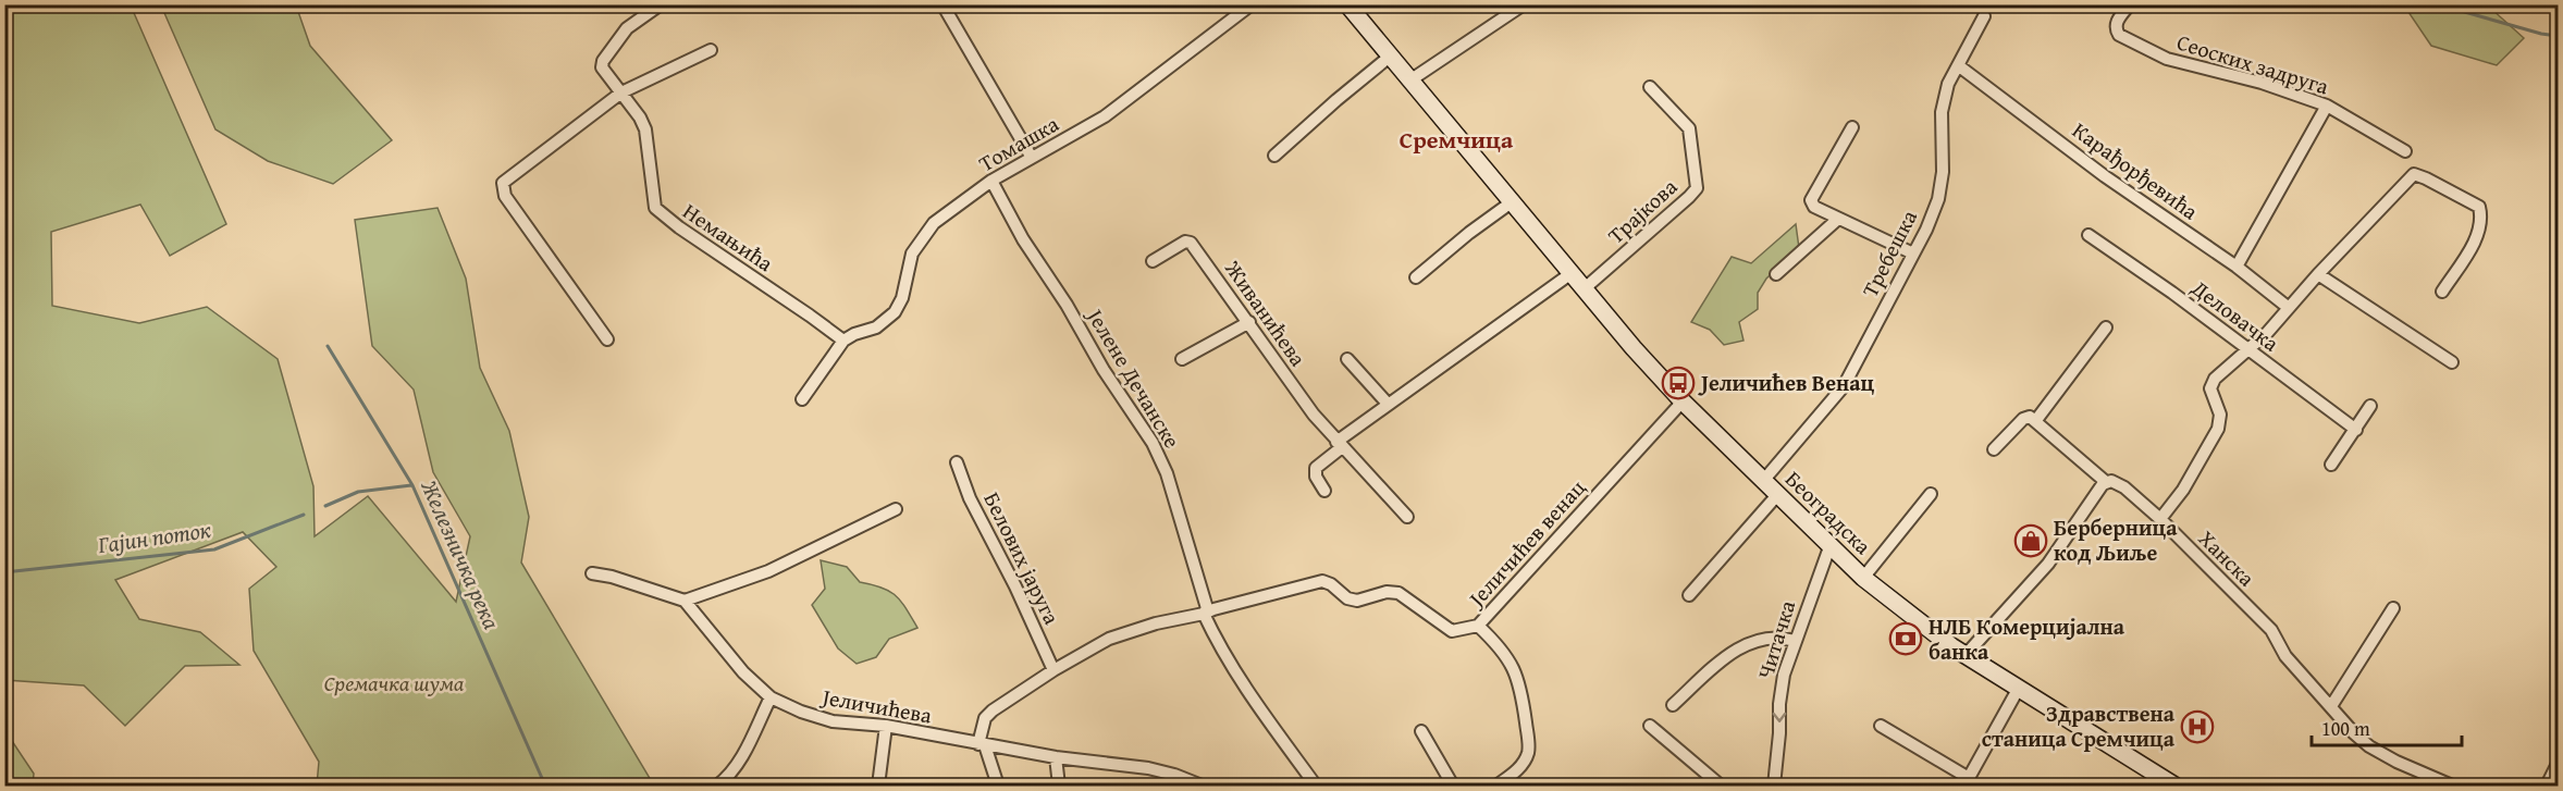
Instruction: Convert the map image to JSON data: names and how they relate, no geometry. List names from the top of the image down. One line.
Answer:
{"streets":{"main road":["Београдска"],"street":["Сеоских задруга","Томашка","Карађорђевића","Трајкова","Немањића","Требешка","Живанићева","Деловачка","Јелене Дечанске","Јеличићев венац","Белових јаруга","Ханска","Читачка","Јеличићева"]},"crossings":[["Томашка","Немањића"],["Томашка","Јелене Дечанске"],["Карађорђевића","Требешка"],["Трајкова","Београдска"],["Требешка","Београдска"],["Јелене Дечанске","Јеличићев венац"],["Београдска","Јеличићев венац"],["Београдска","Читачка"],["Јеличићев венац","Белових јаруга"],["Јеличићев венац","Јеличићева"]],"one_way":["Читачка"],"districts":["Сремчица"],"water":["Гајин поток","Железничка река"],"parks":["Сремачка шума"],"places":{"bus stop":["Јеличићев Венац"],"shop":["Берберница код Љиље"],"bank":["НЛБ Комерцијална банка"],"hospital":["Здравствена станица Сремчица"]},"scale_bar":"100 m"}
